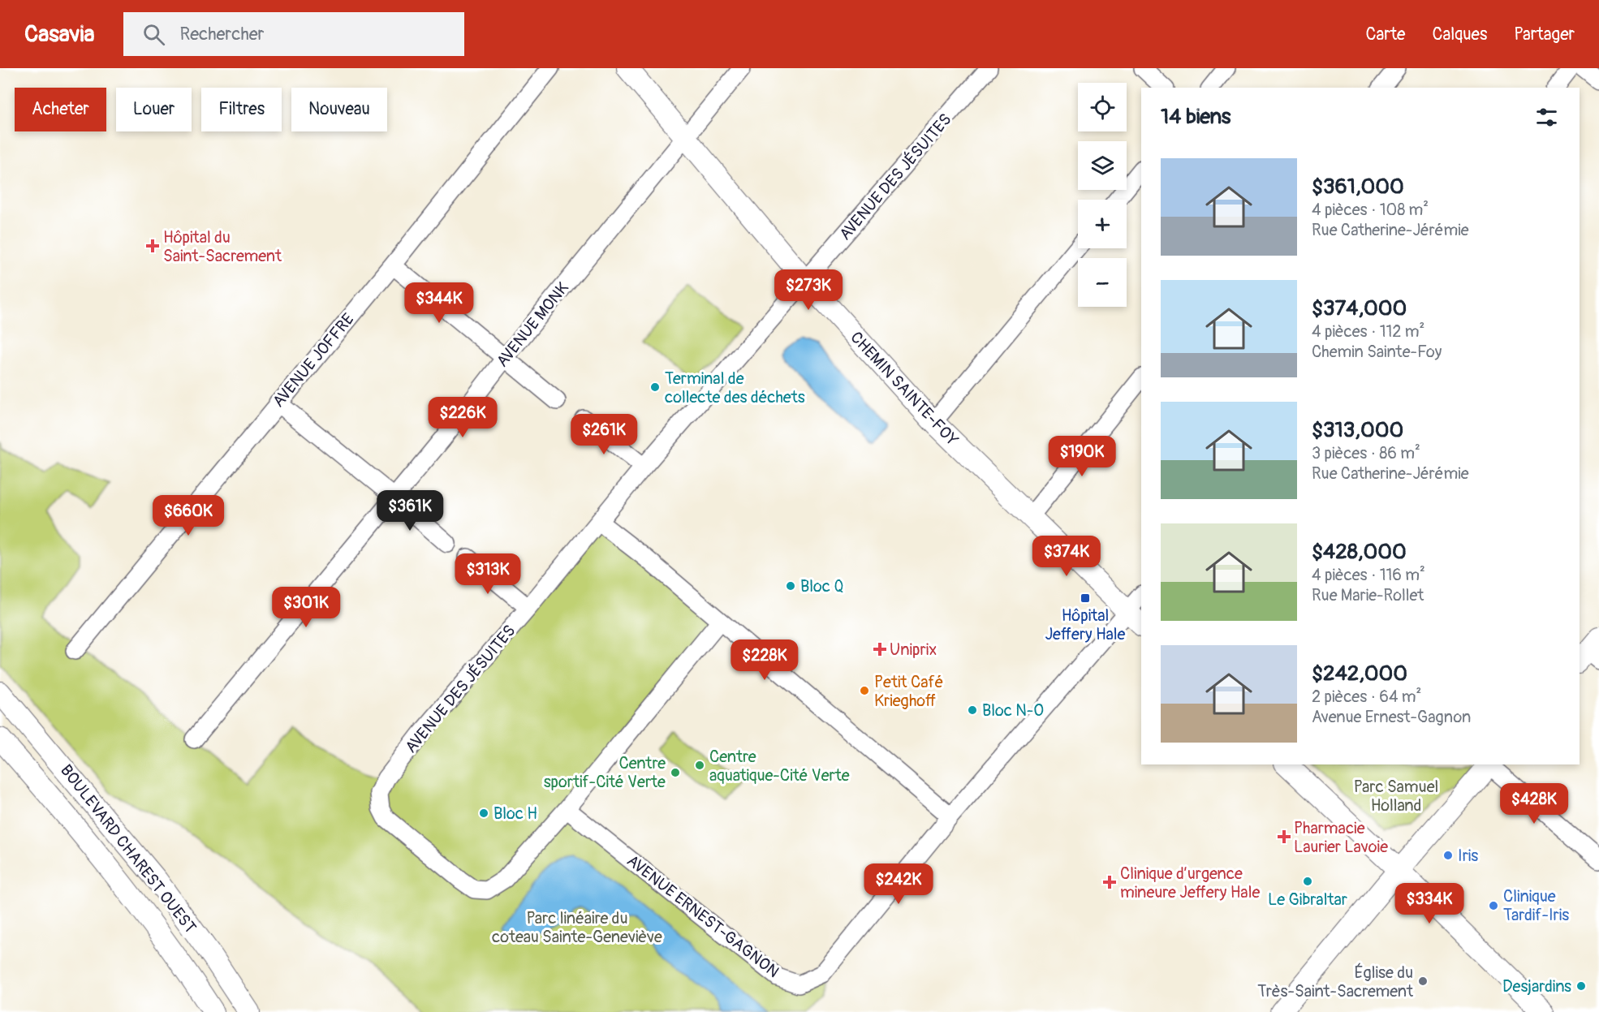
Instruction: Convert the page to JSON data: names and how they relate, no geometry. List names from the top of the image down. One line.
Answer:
{"streets":{"main road":["CHEMIN SAINTE-FOY","BOULEVARD CHAREST OUEST"],"street":["AVENUE DES JÉSUITES","AVENUE MONK","AVENUE JOFFRE","AVENUE ERNEST-GAGNON"]},"crossings":[["AVENUE DES JÉSUITES","CHEMIN SAINTE-FOY"],["AVENUE DES JÉSUITES","AVENUE ERNEST-GAGNON"],["AVENUE MONK","CHEMIN SAINTE-FOY"],["CHEMIN SAINTE-FOY","AVENUE ERNEST-GAGNON"]],"parks":["Parc Samuel Holland","Parc linéaire du coteau Sainte-Geneviève"],"places":{"health":["Hôpital du Saint-Sacrement","Uniprix","Pharmacie Laurier Lavoie","Clinique d’urgence mineure Jeffery Hale"],"other":["Terminal de collecte des déchets","Bloc Q","Petit Café Krieghoff","Bloc N-O","Centre aquatique-Cité Verte","Centre sportif-Cité Verte","Bloc H","Iris","Le Gibraltar","Clinique Tardif-Iris","Église du Très-Saint-Sacrement","Desjardins"],"transit":["Hôpital Jeffery Hale"]},"page":{"header":"Casavia","search":"Rechercher","nav":["Carte","Calques","Partager"],"map_buttons":["+","−"],"chip":["Acheter","Louer","Filtres","Nouveau"],"heading":"14 biens","list":[{"name":"$361,000","note":"4 pièces · 108 m² · Rue Catherine-Jérémie"},{"name":"$374,000","note":"4 pièces · 112 m² · Chemin Sainte-Foy"},{"name":"$313,000","note":"3 pièces · 86 m² · Rue Catherine-Jérémie"},{"name":"$428,000","note":"4 pièces · 116 m² · Rue Marie-Rollet"},{"name":"$242,000","note":"2 pièces · 64 m² · Avenue Ernest-Gagnon"}],"price":["$273K","$344K","$226K","$261K","$190K","$361K","$660K","$374K","$313K","$301K","$228K","$428K","$242K","$334K"]}}
